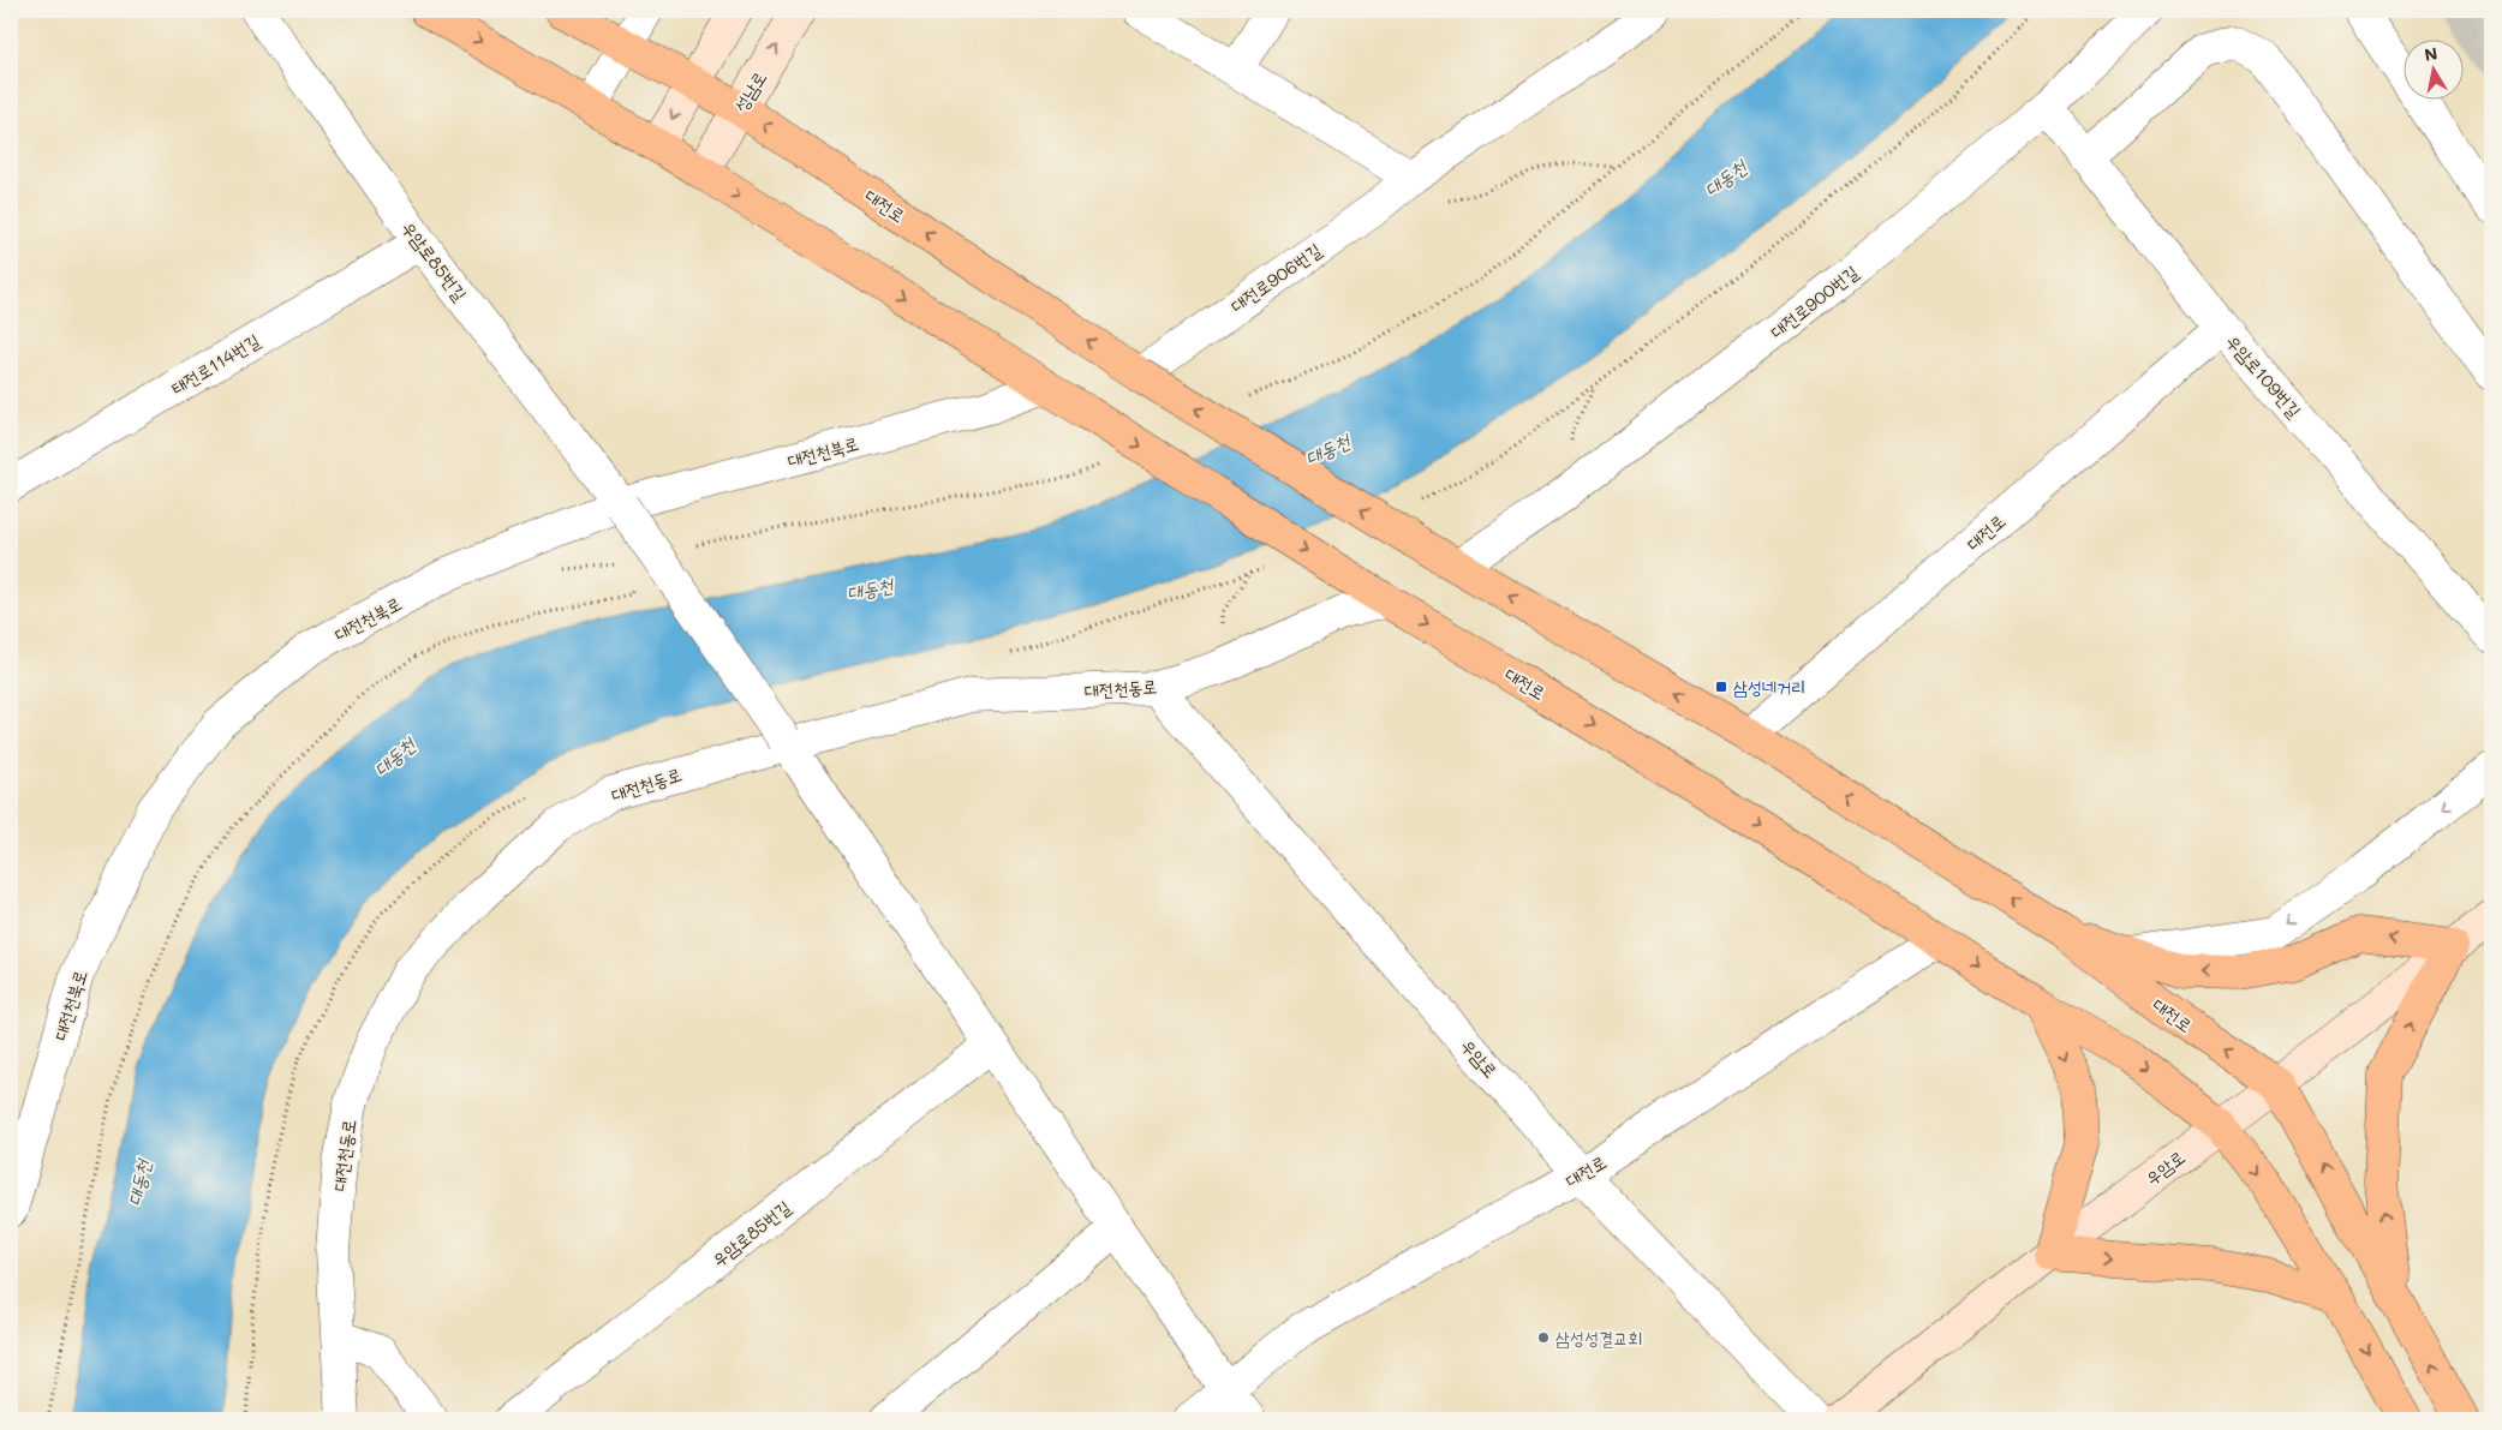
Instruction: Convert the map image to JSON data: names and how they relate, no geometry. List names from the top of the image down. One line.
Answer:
{"streets":{"main road":["성남로","대전로","우암로"],"street":["우암로85번길","대전로906번길","대전로900번길","태전로114번길","우암로109번길","대전천북로","대전천동로"]},"crossings":[["성남로","대전로"],["대전로","대전로906번길"],["대전로","대전로900번길"],["대전로","우암로109번길"],["대전로","대전천북로"],["대전로","대전천동로"],["대전로","우암로"],["우암로85번길","태전로114번길"],["우암로85번길","대전천북로"],["우암로85번길","대전천동로"],["대전로900번길","우암로109번길"],["대전천동로","우암로"]],"water":["대동천"],"places":{"transit":["삼성네거리"],"other":["삼성성결교회"]},"north":"top"}
